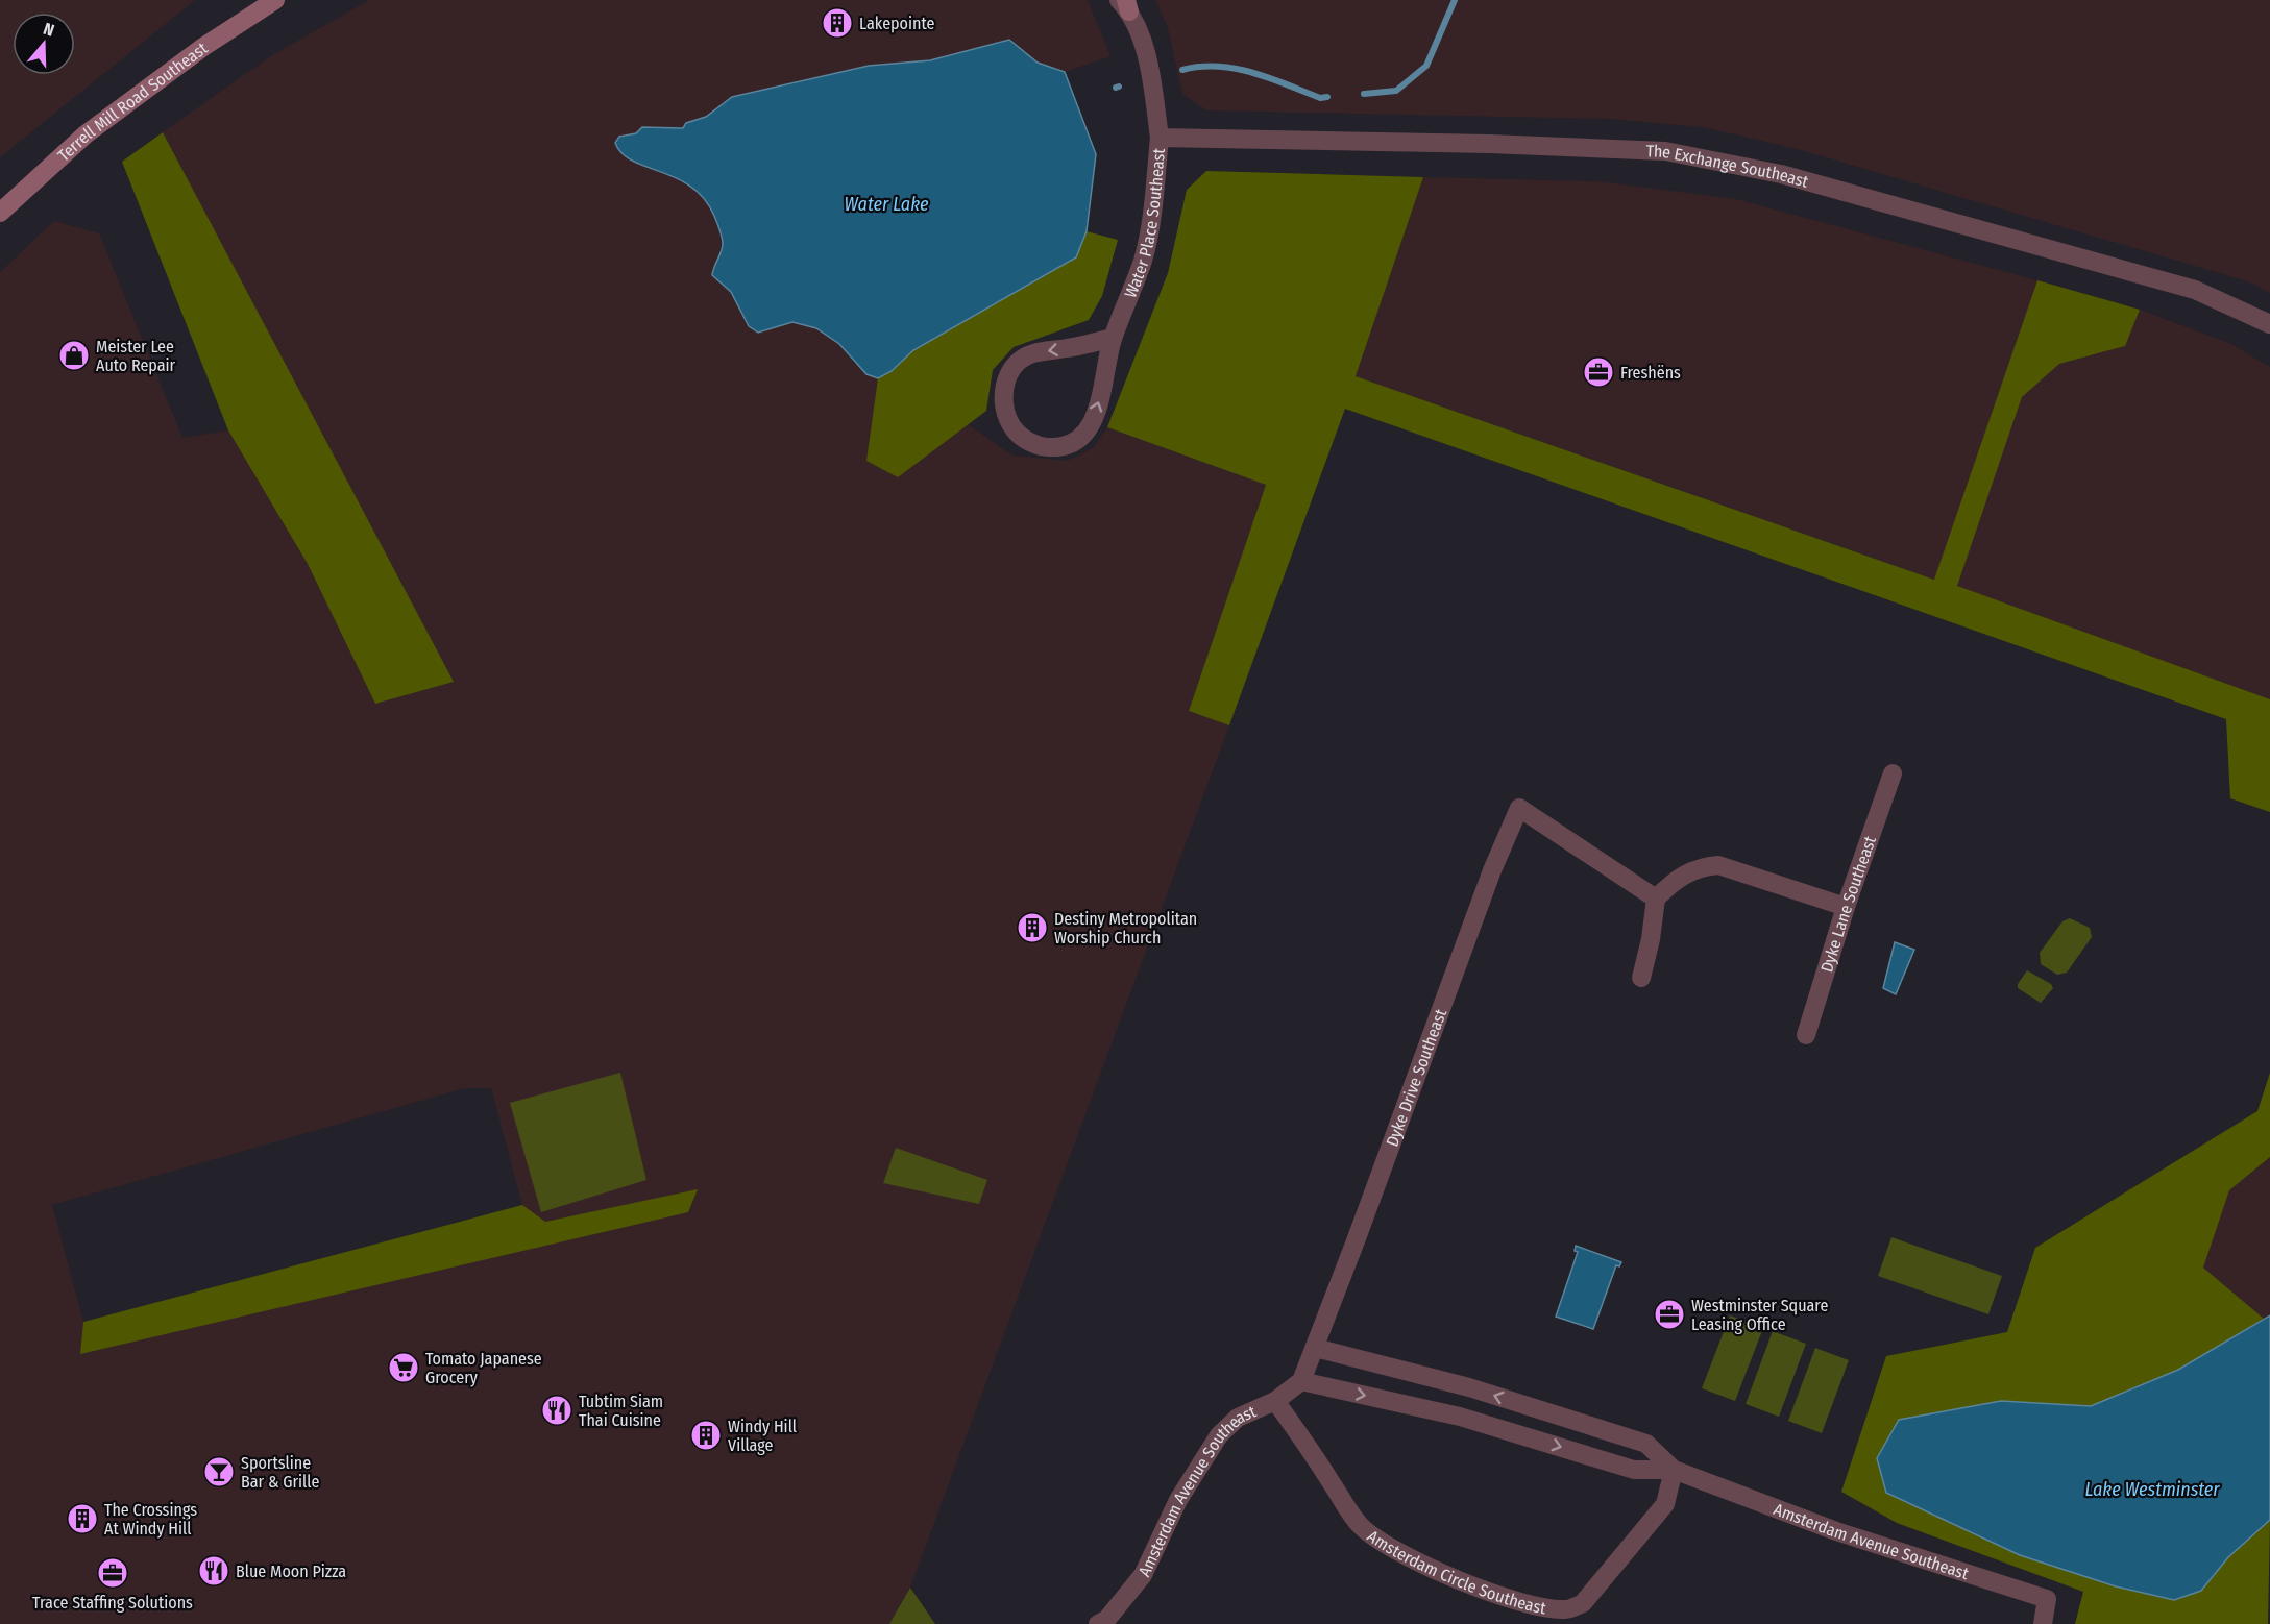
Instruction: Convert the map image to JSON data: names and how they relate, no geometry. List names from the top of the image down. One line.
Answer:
{"streets":{"main road":["Terrell Mill Road Southeast"],"street":["The Exchange Southeast","Water Place Southeast","Dyke Lane Southeast","Dyke Drive Southeast","Amsterdam Avenue Southeast","Amsterdam Circle Southeast"]},"crossings":[["The Exchange Southeast","Water Place Southeast"],["Dyke Drive Southeast","Amsterdam Avenue Southeast"],["Amsterdam Avenue Southeast","Amsterdam Circle Southeast"]],"water":["Water Lake","Lake Westminster"],"places":{"building":["Lakepointe","Destiny Metropolitan Worship Church","Windy Hill Village","The Crossings At Windy Hill"],"shop":["Meister Lee Auto Repair"],"office":["Freshëns","Westminster Square Leasing Office","Trace Staffing Solutions"],"supermarket":["Tomato Japanese Grocery"],"restaurant":["Tubtim Siam Thai Cuisine","Blue Moon Pizza"],"bar":["Sportsline Bar & Grille"]},"north":"top"}
